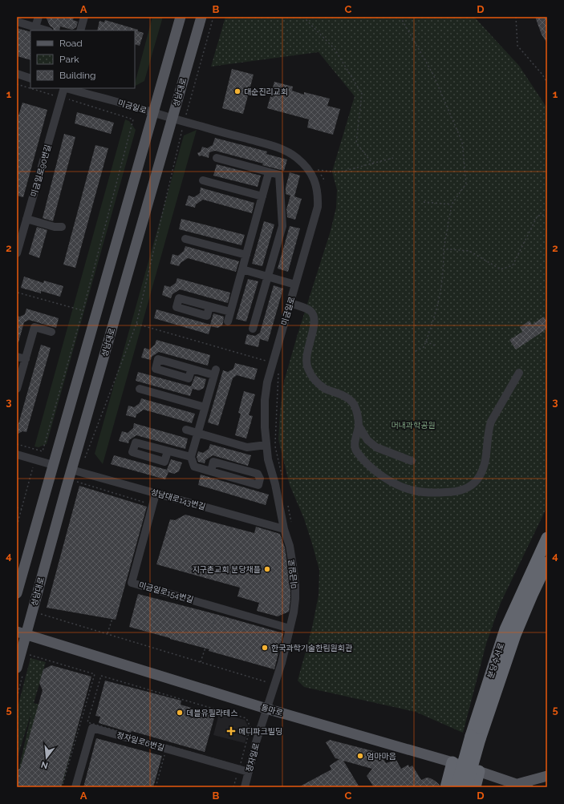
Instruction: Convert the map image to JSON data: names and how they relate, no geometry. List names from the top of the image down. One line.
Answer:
{"streets":{"highway":["분당수서로"],"main road":["성남대로","돌마로"],"street":["미금일로","미금일로90번길","성남대로143번길","미금일로154번길","정자일로6번길","정자일로"]},"crossings":[["성남대로","미금일로"],["성남대로","성남대로143번길"],["성남대로","돌마로"],["미금일로","성남대로143번길"],["미금일로","미금일로154번길"],["미금일로","돌마로"],["미금일로","정자일로"],["성남대로143번길","미금일로154번길"],["돌마로","정자일로"],["정자일로6번길","정자일로"]],"parks":["머내과학공원"],"places":{"other":["대순진리교회","지구촌교회 분당채플","한국과학기술한림원회관","데블유필라테스","엄마마음"],"health":["메디파크빌딩"]},"legend":["Road","Park","Building"],"north":"bottom","grid":{"columns":["A","B","C","D"],"rows":["1","2","3","4","5"]}}
